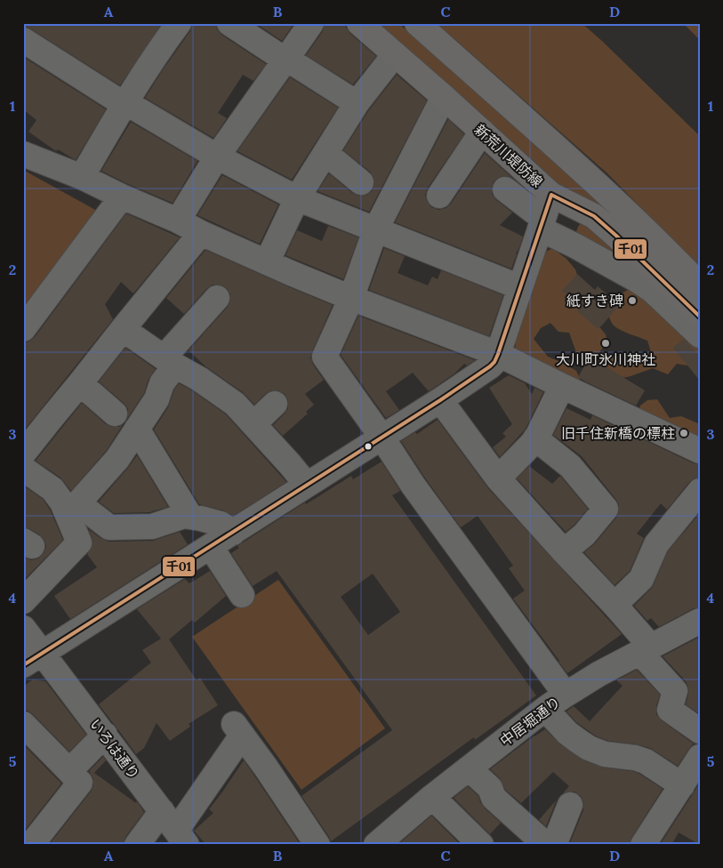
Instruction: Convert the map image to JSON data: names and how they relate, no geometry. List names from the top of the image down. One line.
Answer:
{"streets":{"main road":["新荒川堤防線"],"street":["中居堀通り","いろは通り"]},"places":["紙すき碑","大川町氷川神社","旧千住新橋の標柱"],"lines":["transit line 千01"],"grid":{"columns":["A","B","C","D"],"rows":["1","2","3","4","5"]}}
